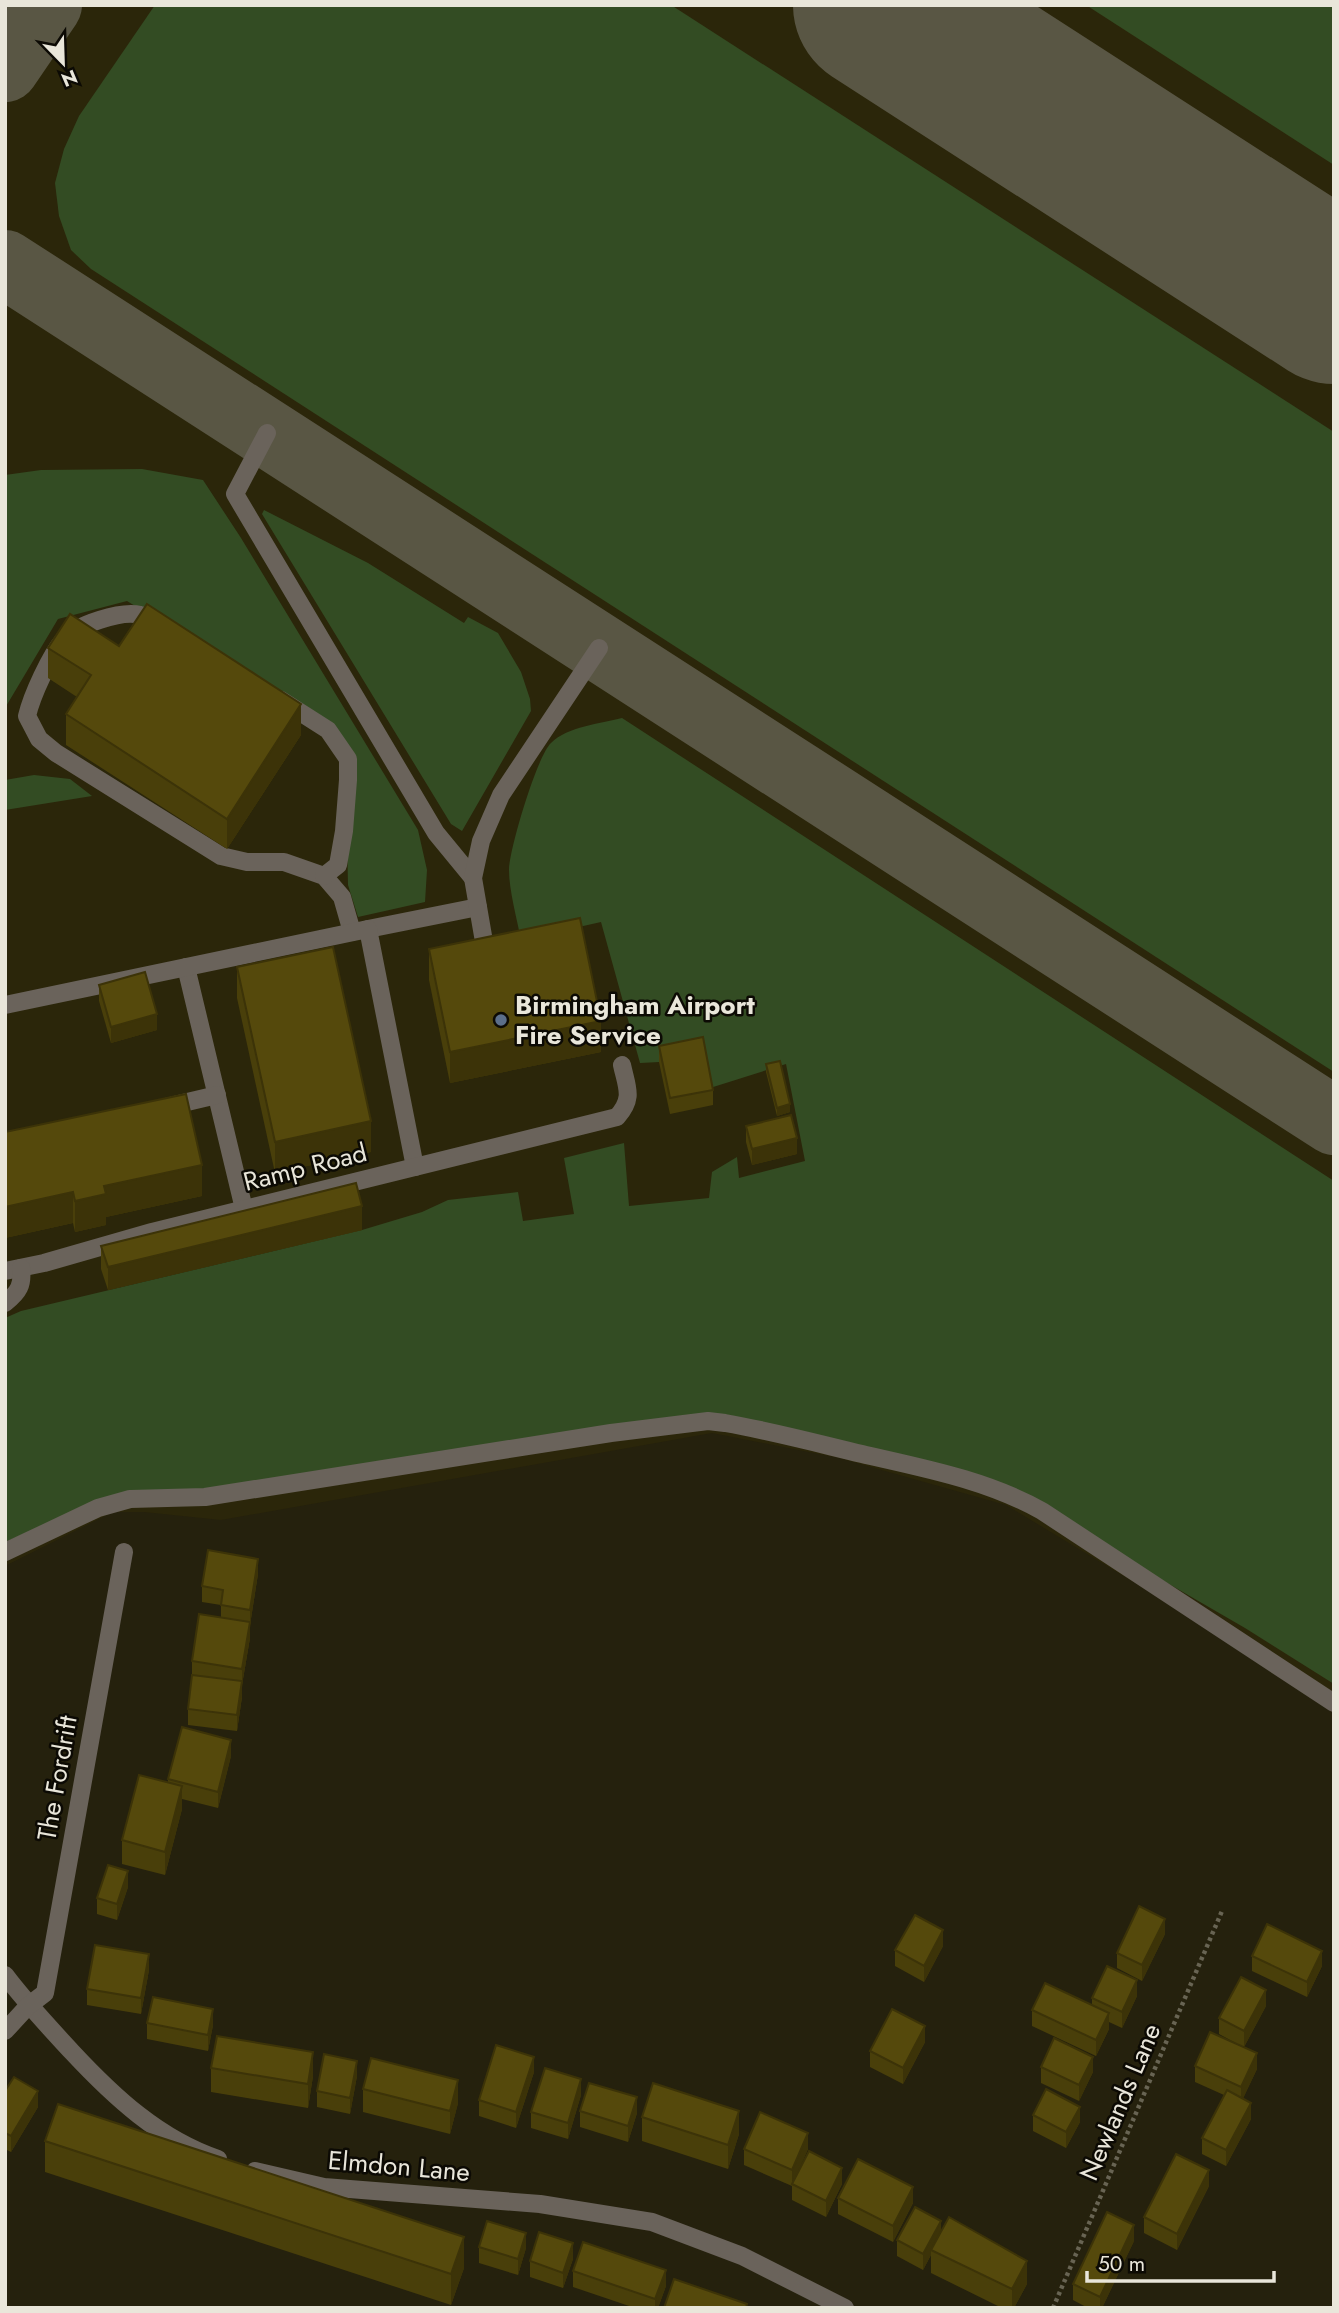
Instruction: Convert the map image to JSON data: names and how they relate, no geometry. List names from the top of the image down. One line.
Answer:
{"streets":{"street":["Ramp Road","The Fordrift","Elmdon Lane"],"path":["Newlands Lane"]},"crossings":[["The Fordrift","Elmdon Lane"]],"places":["Birmingham Airport Fire Service"],"scale_bar":"50 m","north":"bottom right"}
